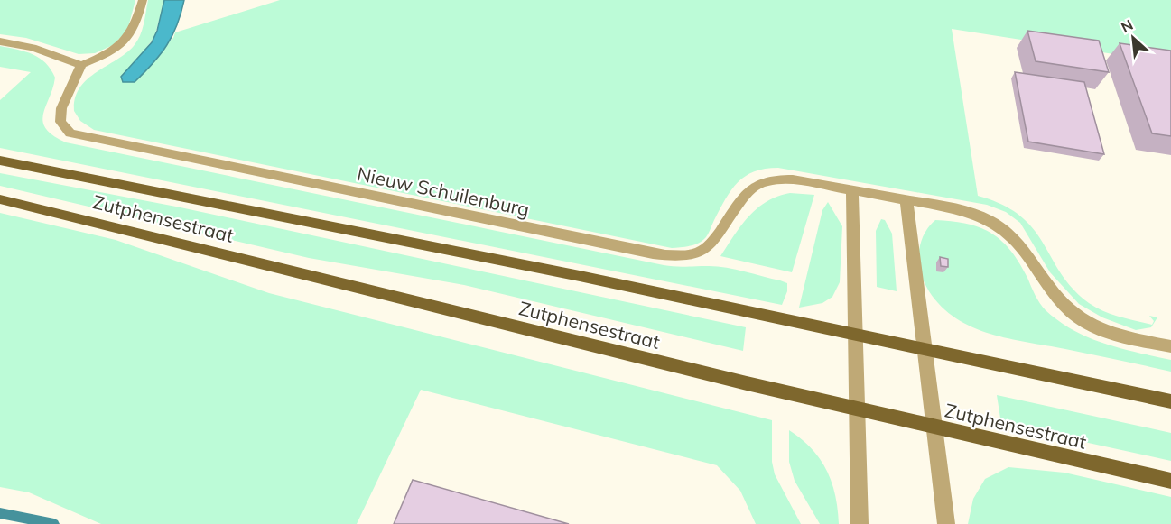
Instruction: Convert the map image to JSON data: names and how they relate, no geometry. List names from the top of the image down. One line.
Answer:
{"streets":{"main road":["Zutphensestraat"],"street":["Nieuw Schuilenburg"]},"north":"top left"}
